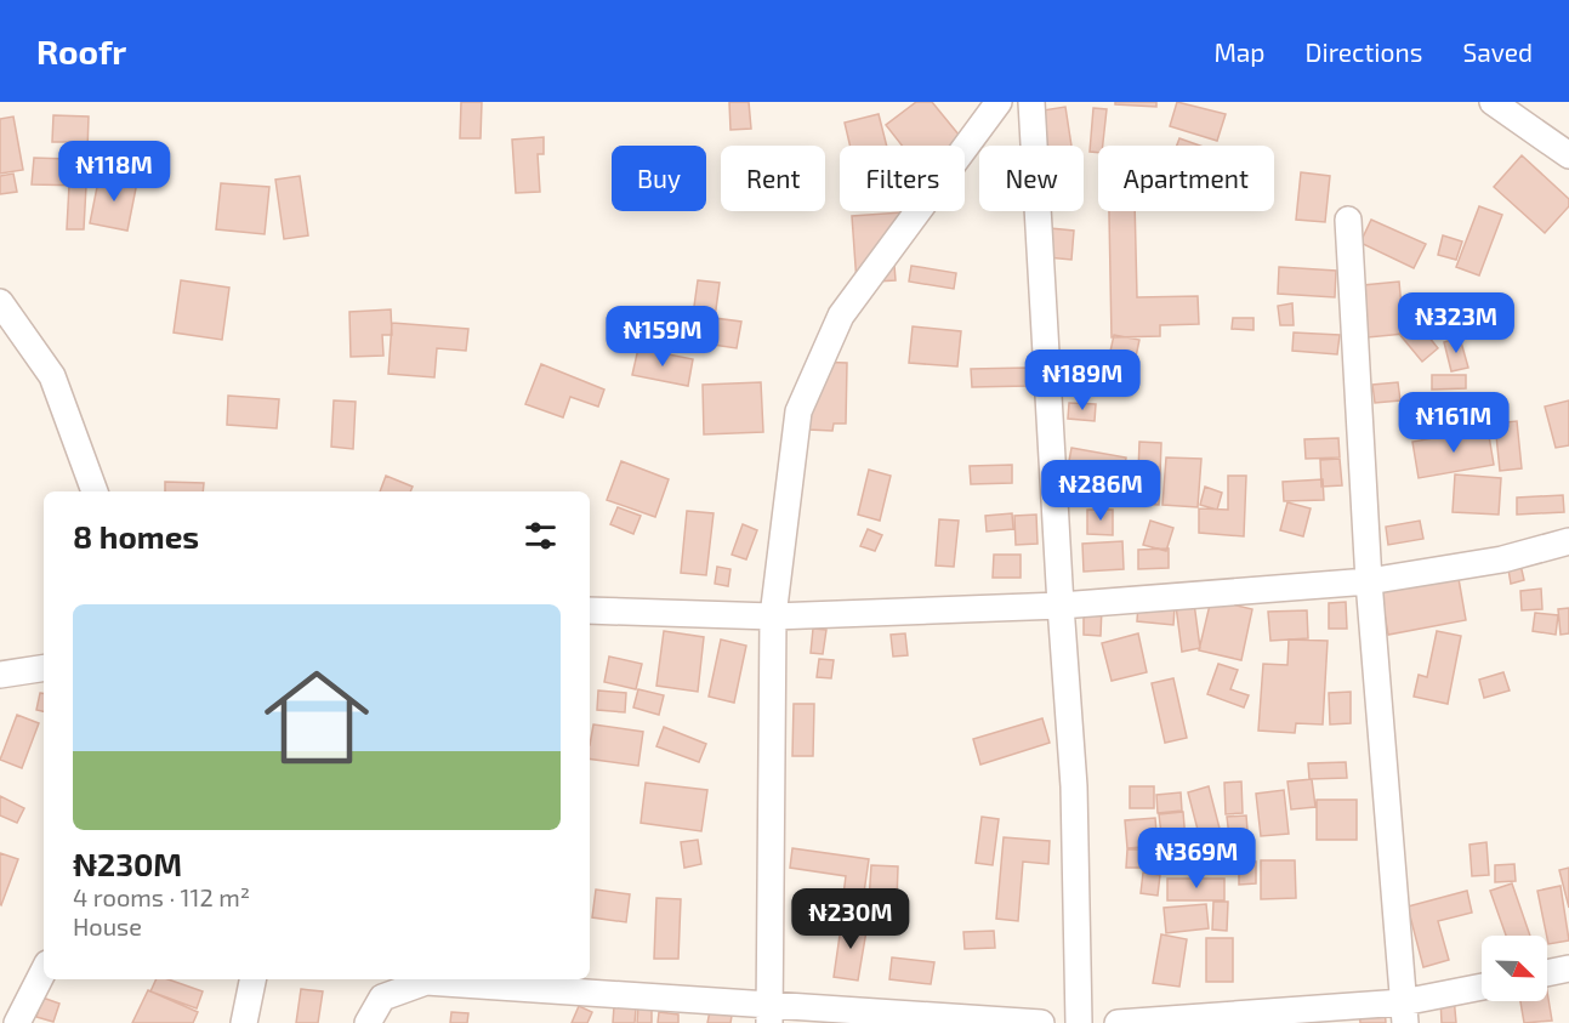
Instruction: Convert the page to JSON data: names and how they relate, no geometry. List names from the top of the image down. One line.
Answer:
{"north":"bottom right","page":{"header":"Roofr","nav":["Map","Directions","Saved"],"price":["₦118M","₦323M","₦159M","₦189M","₦161M","₦286M","₦369M","₦230M"],"chip":["Buy","Rent","Filters","New","Apartment"],"heading":"8 homes","list":[{"name":"₦230M","note":"4 rooms · 112 m² · House"}]}}
